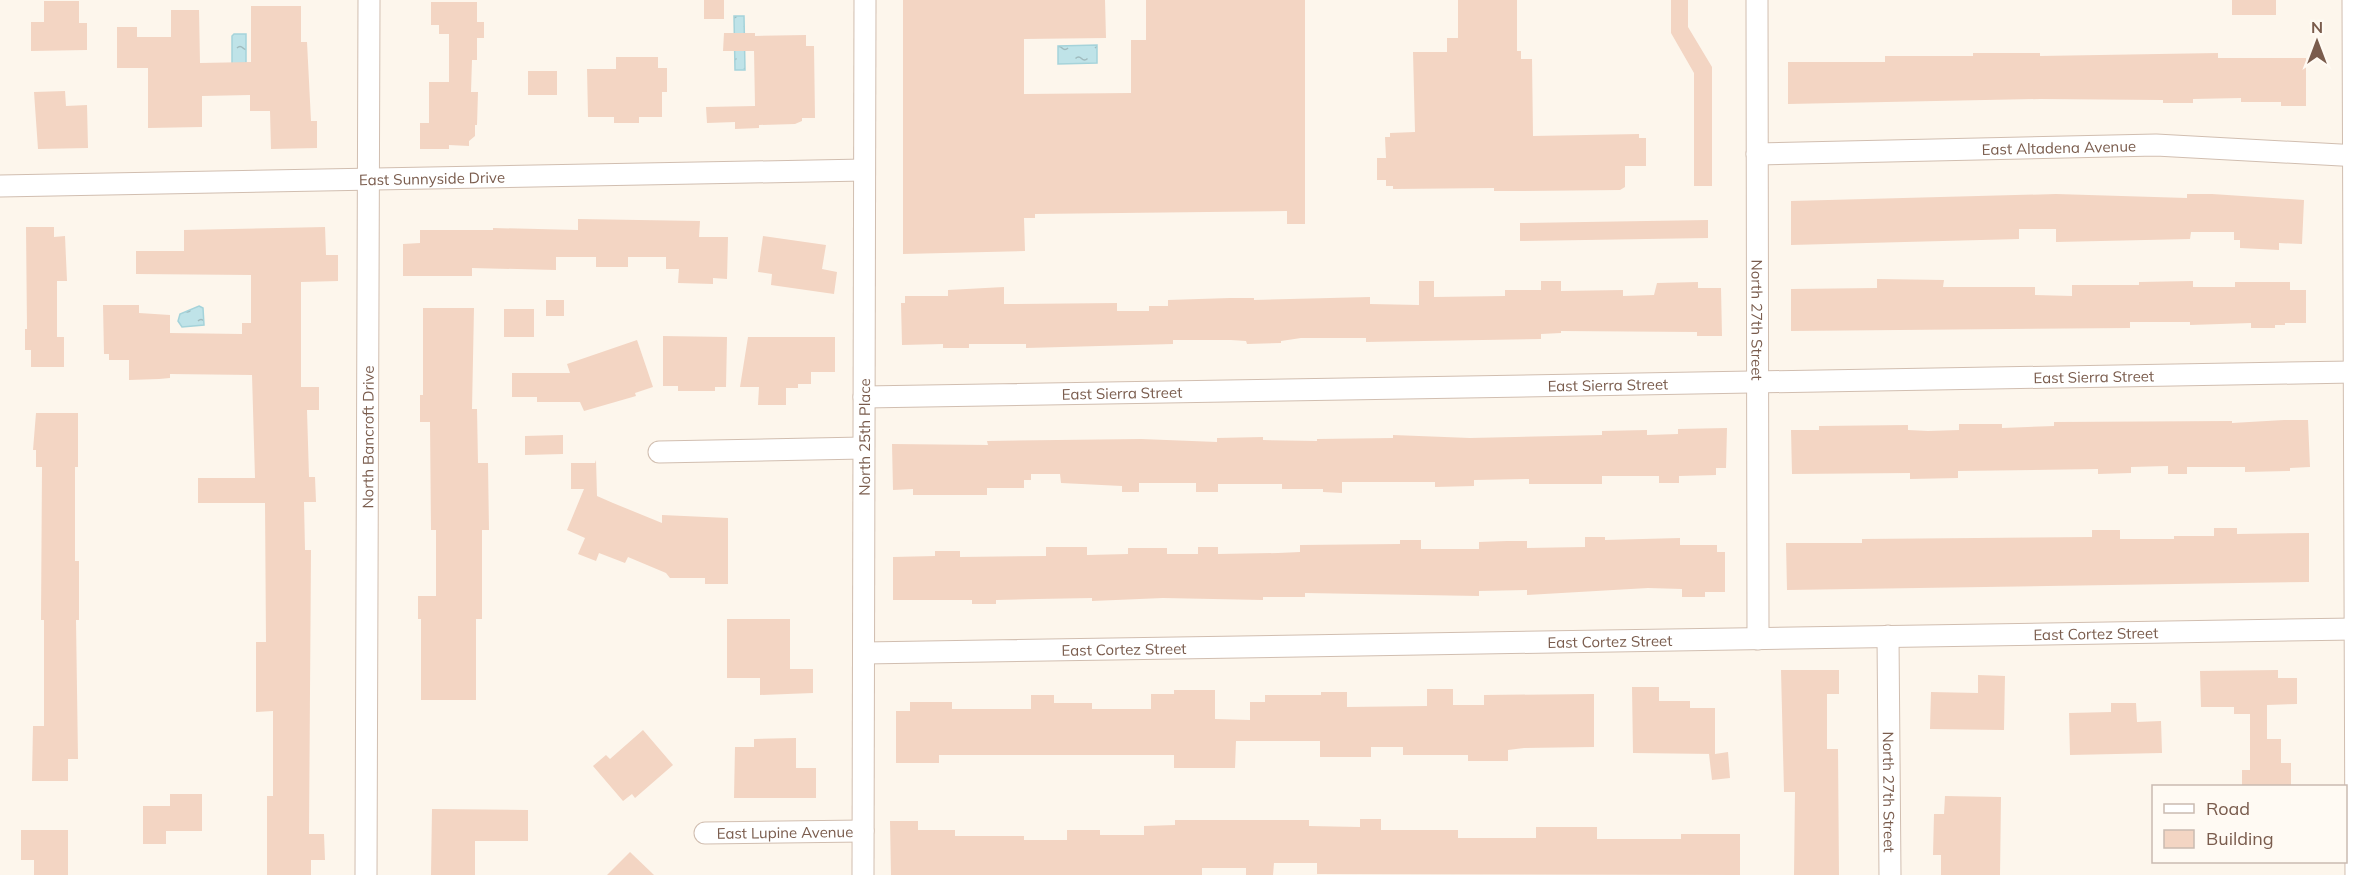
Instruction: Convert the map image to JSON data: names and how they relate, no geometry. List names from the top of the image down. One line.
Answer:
{"streets":{"street":["East Altadena Avenue","East Sunnyside Drive","North 27th Street","East Sierra Street","North 25th Place","North Bancroft Drive","East Cortez Street","East Lupine Avenue"]},"crossings":[["East Altadena Avenue","North 27th Street"],["East Sunnyside Drive","North 25th Place"],["East Sunnyside Drive","North Bancroft Drive"],["North 27th Street","East Sierra Street"],["North 27th Street","East Cortez Street"],["East Sierra Street","North 25th Place"],["North 25th Place","East Cortez Street"],["North 25th Place","East Lupine Avenue"]],"legend":["Road","Building"],"north":"top"}
